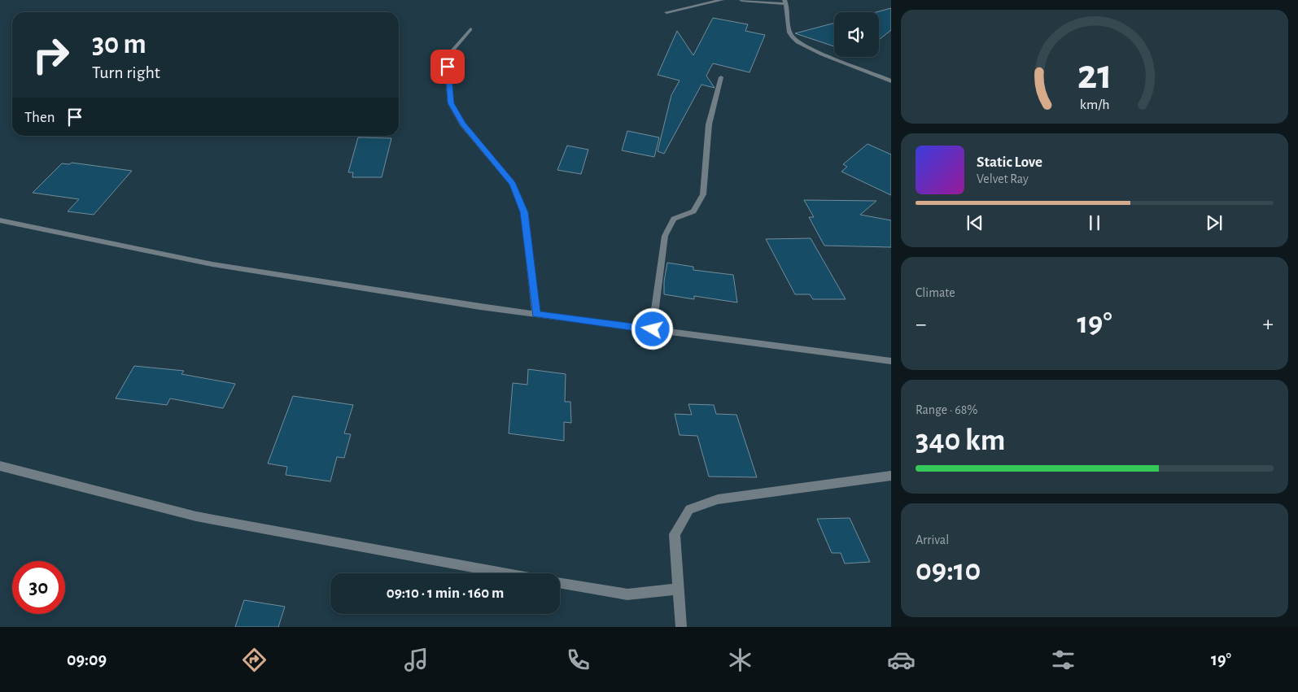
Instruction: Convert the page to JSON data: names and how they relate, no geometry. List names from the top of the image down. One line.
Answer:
{"page":{"turn":["30 m","Turn right"],"then":"Then","song":["Static Love","Velvet Ray"],"tile":["Climate",["Range · 68%","340 km"],["Arrival","09:10"]],"heat":["−","19°","+"],"limit":"30","trip":"09:10 · 1 min · 160 m","tabs":["09:09","19°"],"gauge":["21","km/h"]}}
